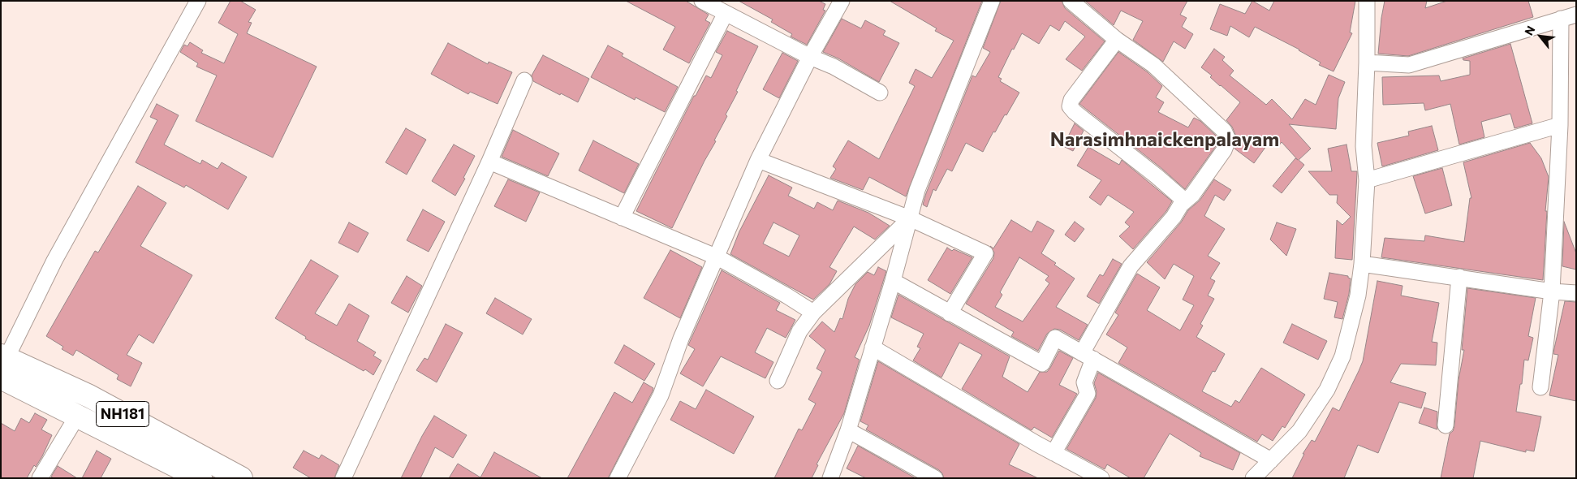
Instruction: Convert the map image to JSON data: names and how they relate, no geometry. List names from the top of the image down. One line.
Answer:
{"streets":{"highway":["NH181"]},"districts":["Narasimhnaickenpalayam"],"north":"top left"}
